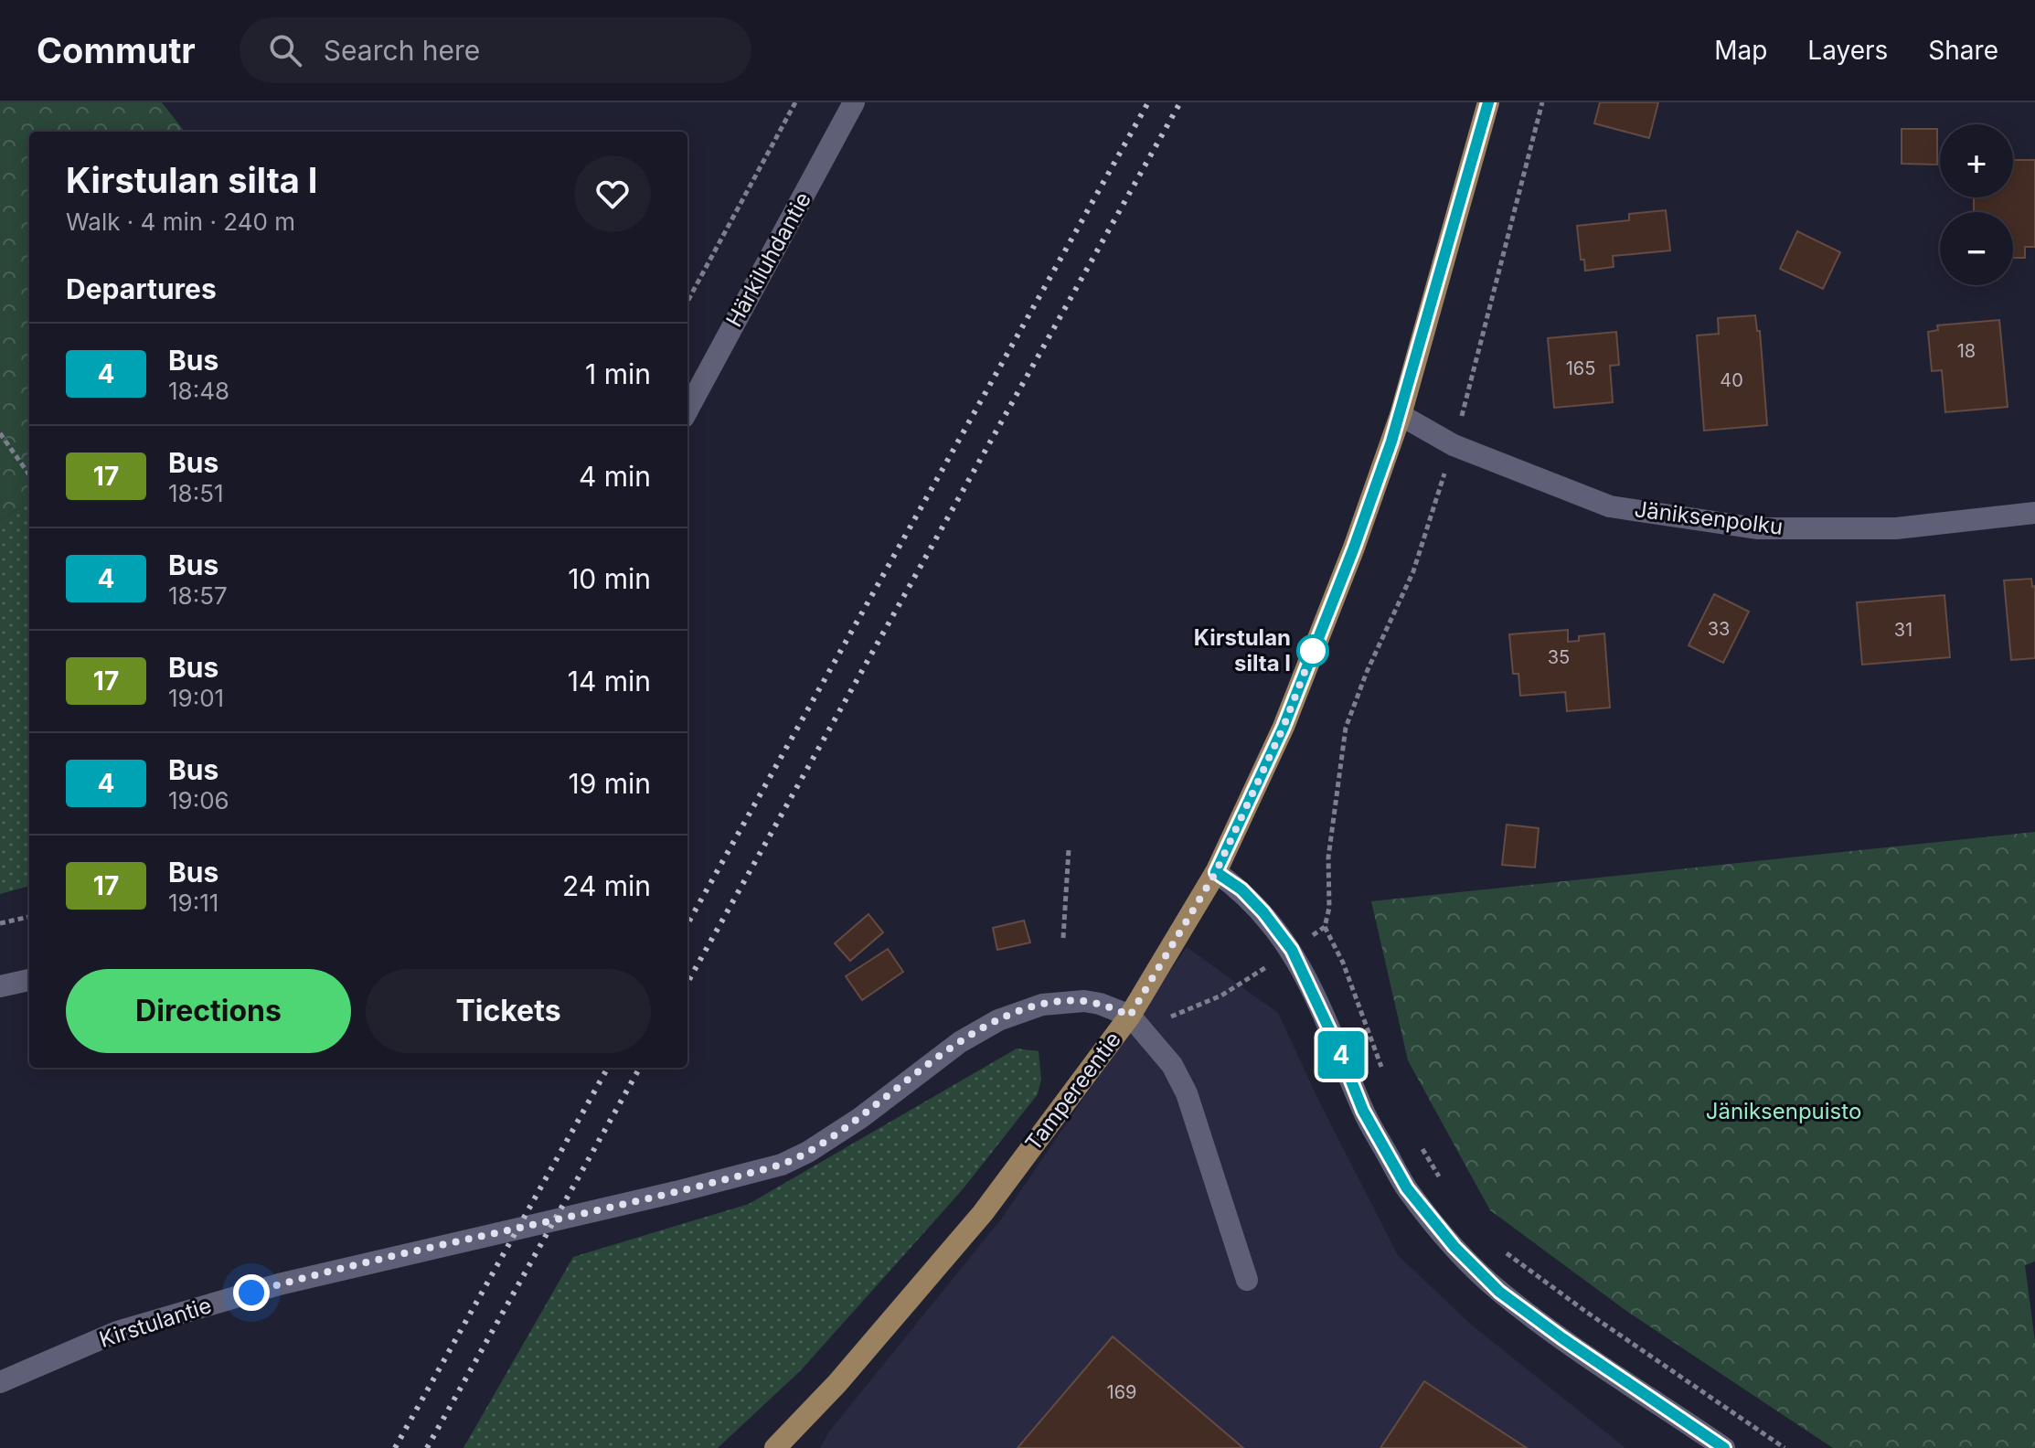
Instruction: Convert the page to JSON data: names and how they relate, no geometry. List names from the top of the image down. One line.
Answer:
{"streets":{"main road":["Tampereentie"],"street":["Härkiluhdantie","Jäniksenpolku","Kirstulantie"]},"crossings":[["Jäniksenpolku","Tampereentie"],["Tampereentie","Kirstulantie"]],"parks":["Jäniksenpuisto"],"places":["Kirstulan silta I"],"lines":["bus line 4"],"house_numbers":["18","165","40","33","31","35","169"],"page":{"header":"Commutr","search":"Search here","nav":["Map","Layers","Share"],"on_map":"4","map_buttons":["+","−"],"heading":[["Kirstulan silta I","Walk · 4 min · 240 m"],"Departures"],"list":[{"mark":"4","name":"Bus","note":"18:48","value":"1 min"},{"mark":"17","name":"Bus","note":"18:51","value":"4 min"},{"mark":"4","name":"Bus","note":"18:57","value":"10 min"},{"mark":"17","name":"Bus","note":"19:01","value":"14 min"},{"mark":"4","name":"Bus","note":"19:06","value":"19 min"},{"mark":"17","name":"Bus","note":"19:11","value":"24 min"}],"buttons":["Directions","Tickets"]}}
